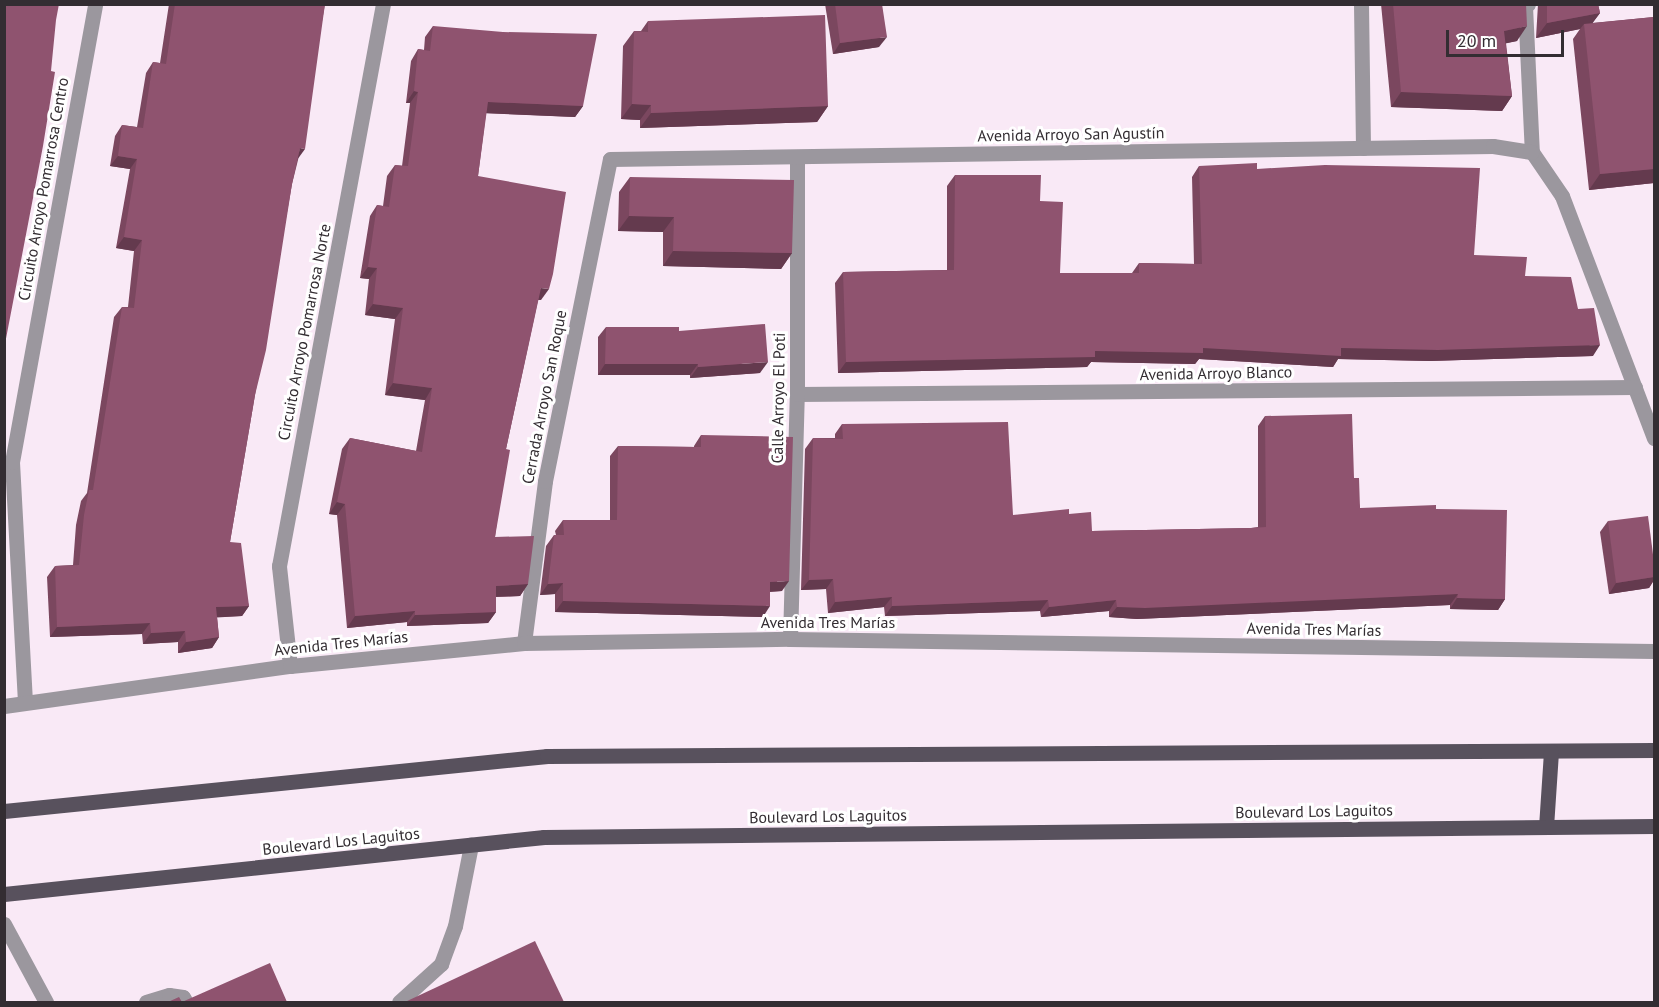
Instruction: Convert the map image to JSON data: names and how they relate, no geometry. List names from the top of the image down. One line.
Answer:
{"streets":{"main road":["Boulevard Los Laguitos"],"street":["Avenida Arroyo San Agustín","Circuito Arroyo Pomarrosa Centro","Circuito Arroyo Pomarrosa Norte","Avenida Arroyo Blanco","Cerrada Arroyo San Roque","Calle Arroyo El Poti","Avenida Tres Marías"]},"crossings":[["Avenida Arroyo San Agustín","Cerrada Arroyo San Roque"],["Avenida Arroyo San Agustín","Calle Arroyo El Poti"],["Circuito Arroyo Pomarrosa Centro","Avenida Tres Marías"],["Circuito Arroyo Pomarrosa Norte","Avenida Tres Marías"],["Avenida Arroyo Blanco","Calle Arroyo El Poti"],["Cerrada Arroyo San Roque","Avenida Tres Marías"],["Calle Arroyo El Poti","Avenida Tres Marías"]],"scale_bar":"20 m"}
